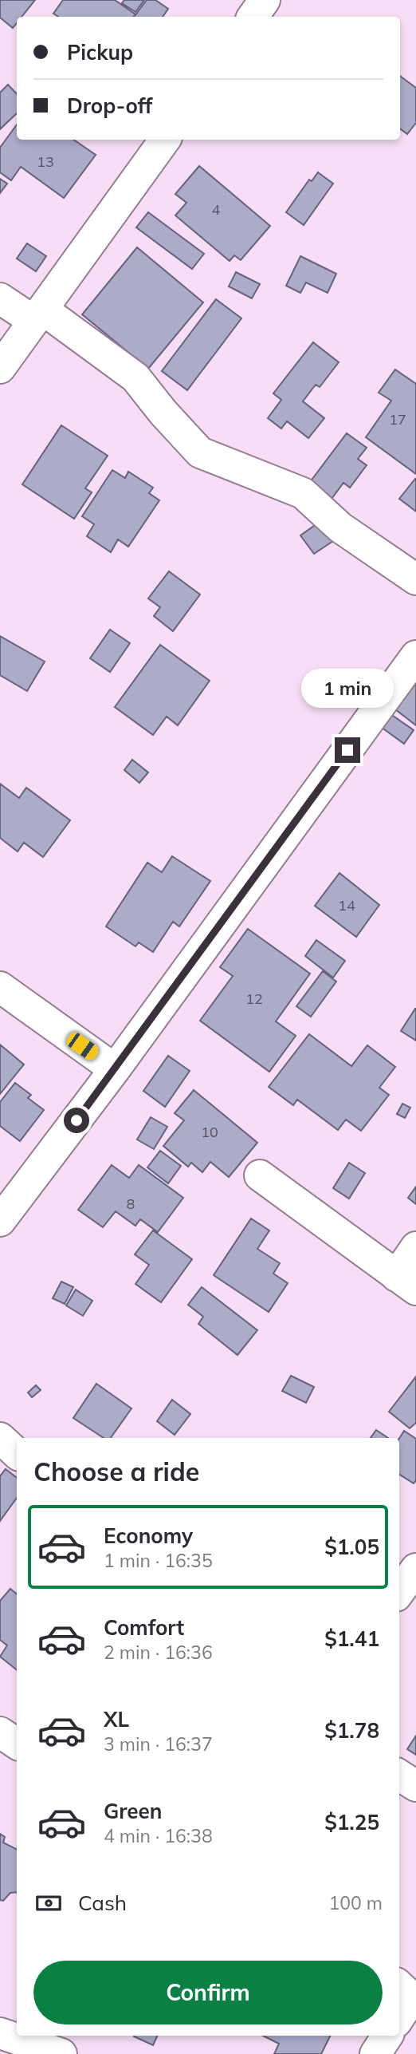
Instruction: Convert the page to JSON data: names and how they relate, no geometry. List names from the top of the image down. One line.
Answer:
{"house_numbers":["13","4","17","14","12","10","8"],"page":{"banner":["Pickup","Drop-off"],"bubble":"1 min","heading":"Choose a ride","list":[{"name":"Economy","note":"1 min · 16:35","value":"$1.05"},{"name":"Comfort","note":"2 min · 16:36","value":"$1.41"},{"name":"XL","note":"3 min · 16:37","value":"$1.78"},{"name":"Green","note":"4 min · 16:38","value":"$1.25"}],"pay":["Cash","100 m"],"buttons":"Confirm"}}
